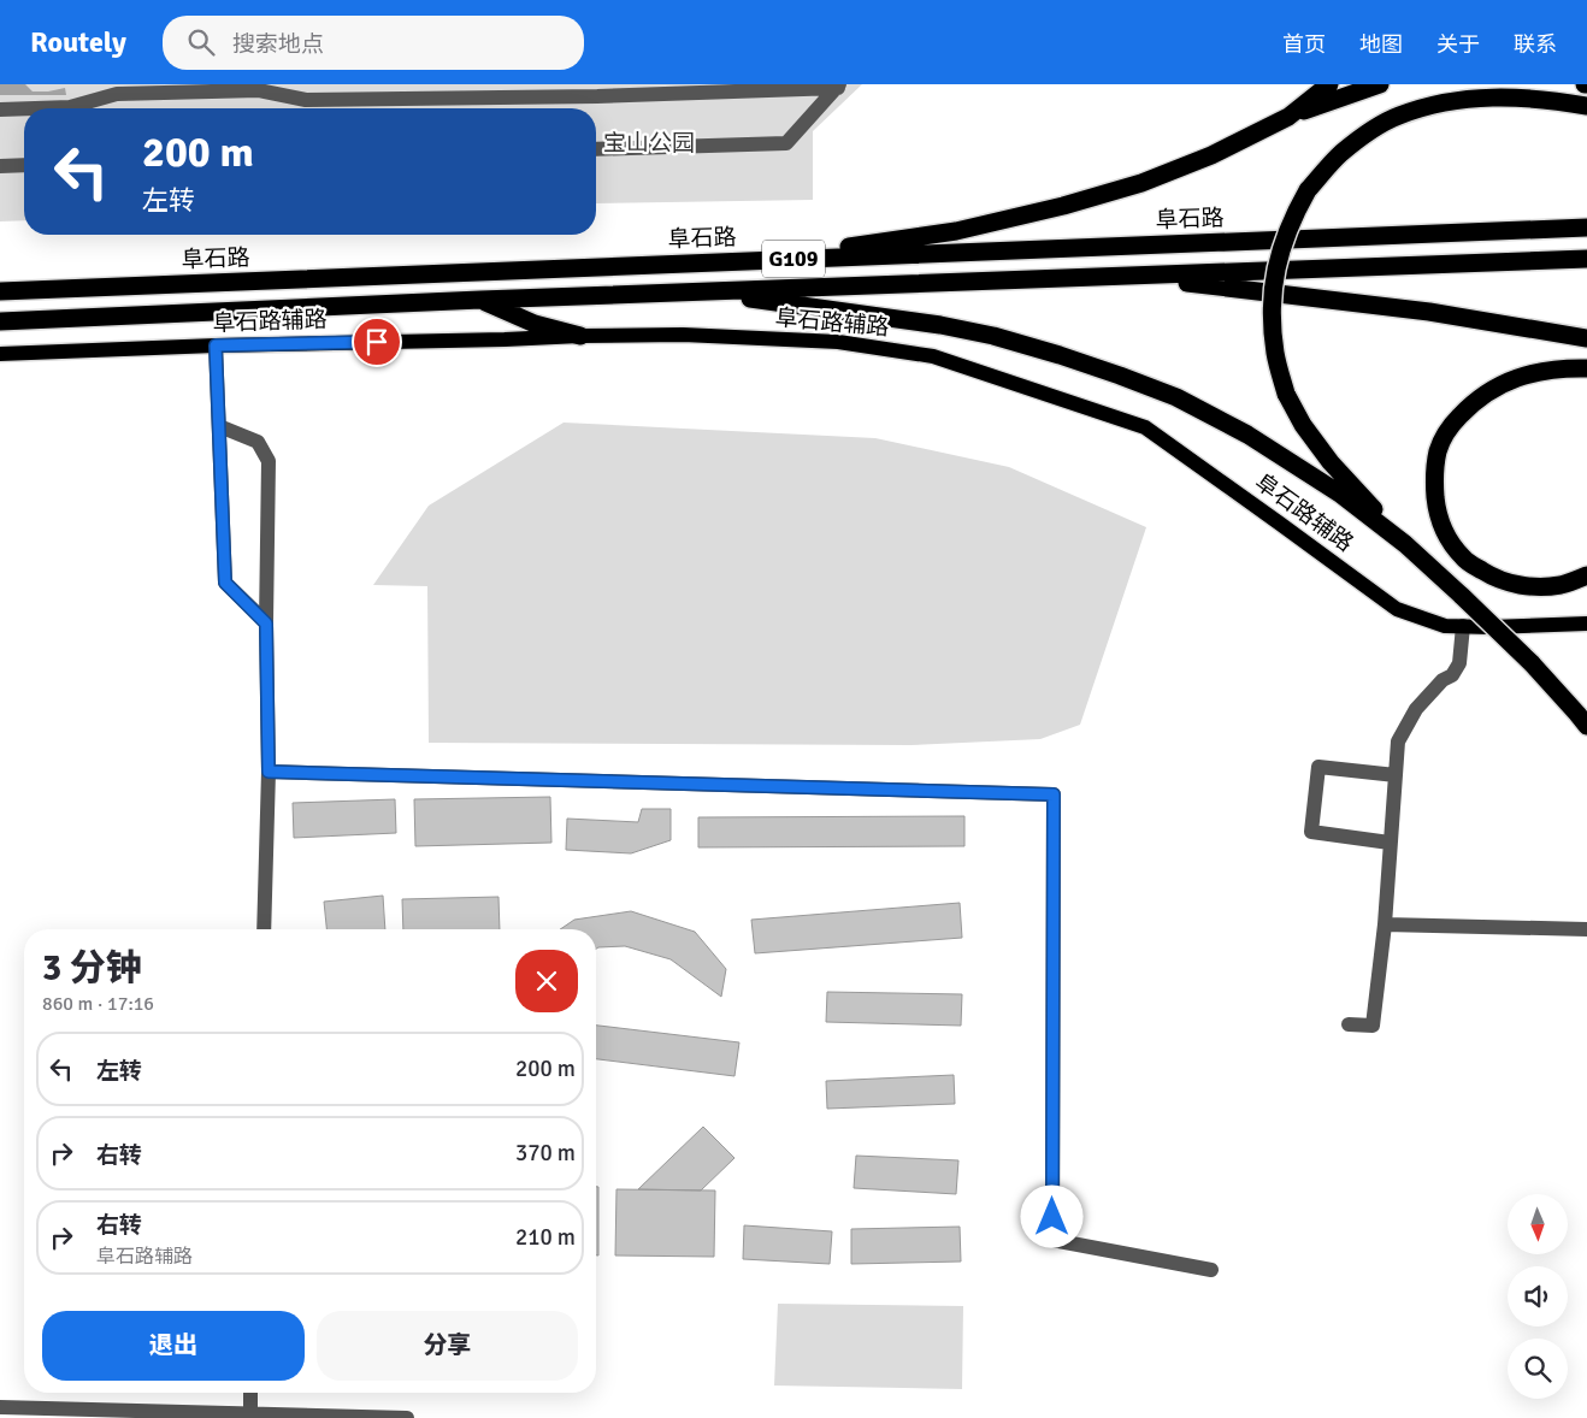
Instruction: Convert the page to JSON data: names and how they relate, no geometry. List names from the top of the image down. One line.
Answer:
{"streets":{"highway":["阜石路","G109"],"main road":["阜石路辅路"]},"parks":["宝山公园"],"north":"bottom","page":{"header":"Routely","search":"搜索地点","nav":["首页","地图","关于","联系"],"turn":["200 m","左转"],"heading":["3 分钟","860 m · 17:16"],"list":[{"name":"左转","value":"200 m"},{"name":"右转","value":"370 m"},{"name":"右转","note":"阜石路辅路","value":"210 m"}],"buttons":["退出","分享"]}}
